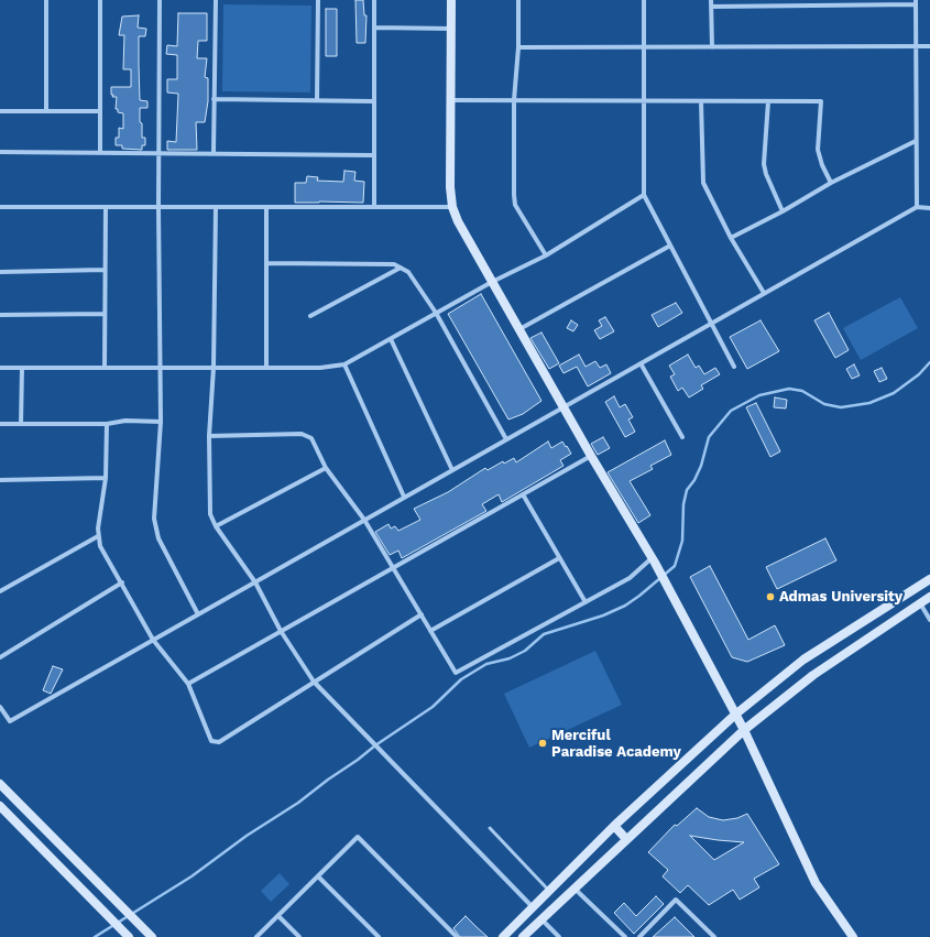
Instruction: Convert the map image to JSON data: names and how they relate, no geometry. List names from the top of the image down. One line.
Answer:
{"places":["Admas University","Merciful Paradise Academy"]}
